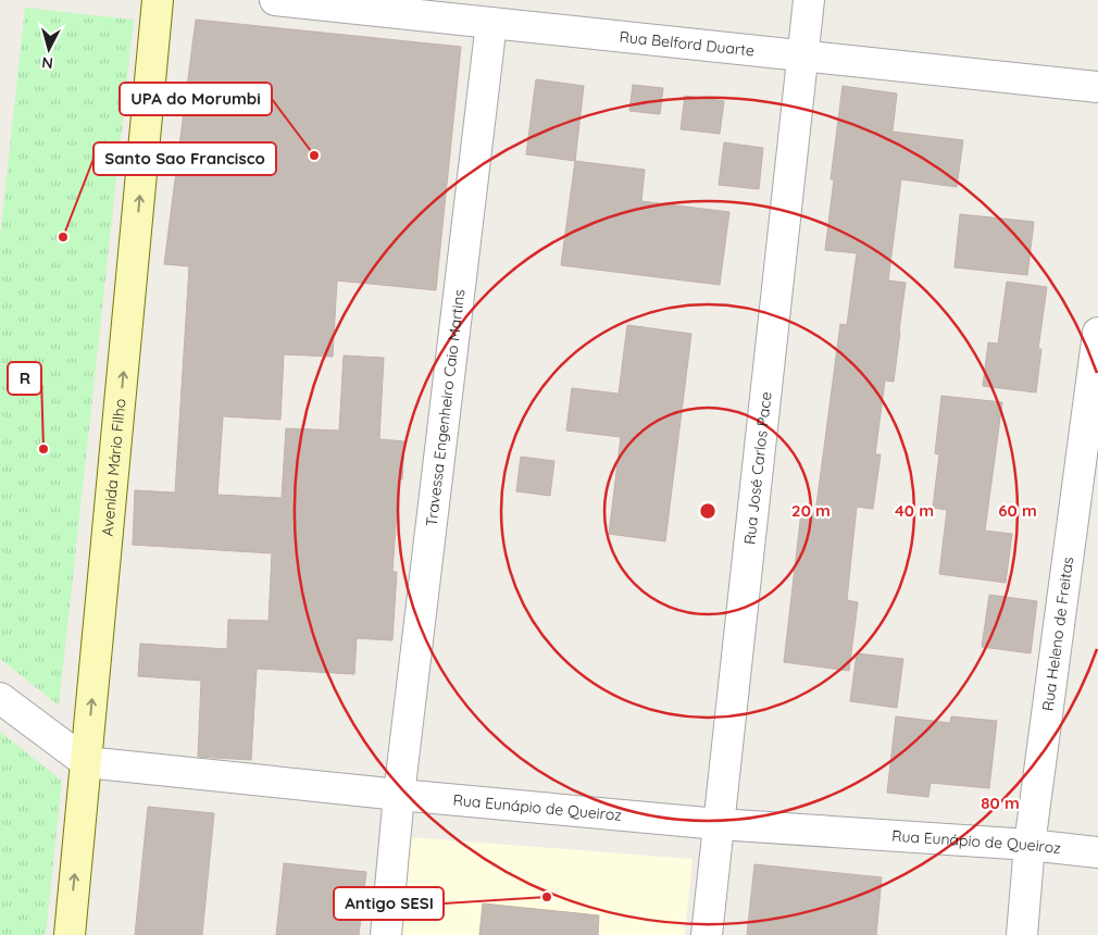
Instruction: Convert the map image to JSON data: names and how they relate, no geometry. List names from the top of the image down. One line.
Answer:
{"streets":{"main road":["Avenida Mário Filho"],"street":["Rua Belford Duarte","Travessa Engenheiro Caio Martins","Rua José Carlos Pace","Rua Heleno de Freitas","Rua Eunápio de Queiroz"]},"crossings":[["Rua Belford Duarte","Travessa Engenheiro Caio Martins"],["Rua Belford Duarte","Rua José Carlos Pace"],["Travessa Engenheiro Caio Martins","Rua Eunápio de Queiroz"],["Avenida Mário Filho","Rua Eunápio de Queiroz"],["Rua José Carlos Pace","Rua Eunápio de Queiroz"],["Rua Heleno de Freitas","Rua Eunápio de Queiroz"]],"one_way":["Avenida Mário Filho"],"places":["UPA do Morumbi","Santo Sao Francisco","R","Antigo SESI"],"north":"bottom","rings":["20 m","40 m","60 m","80 m"]}
